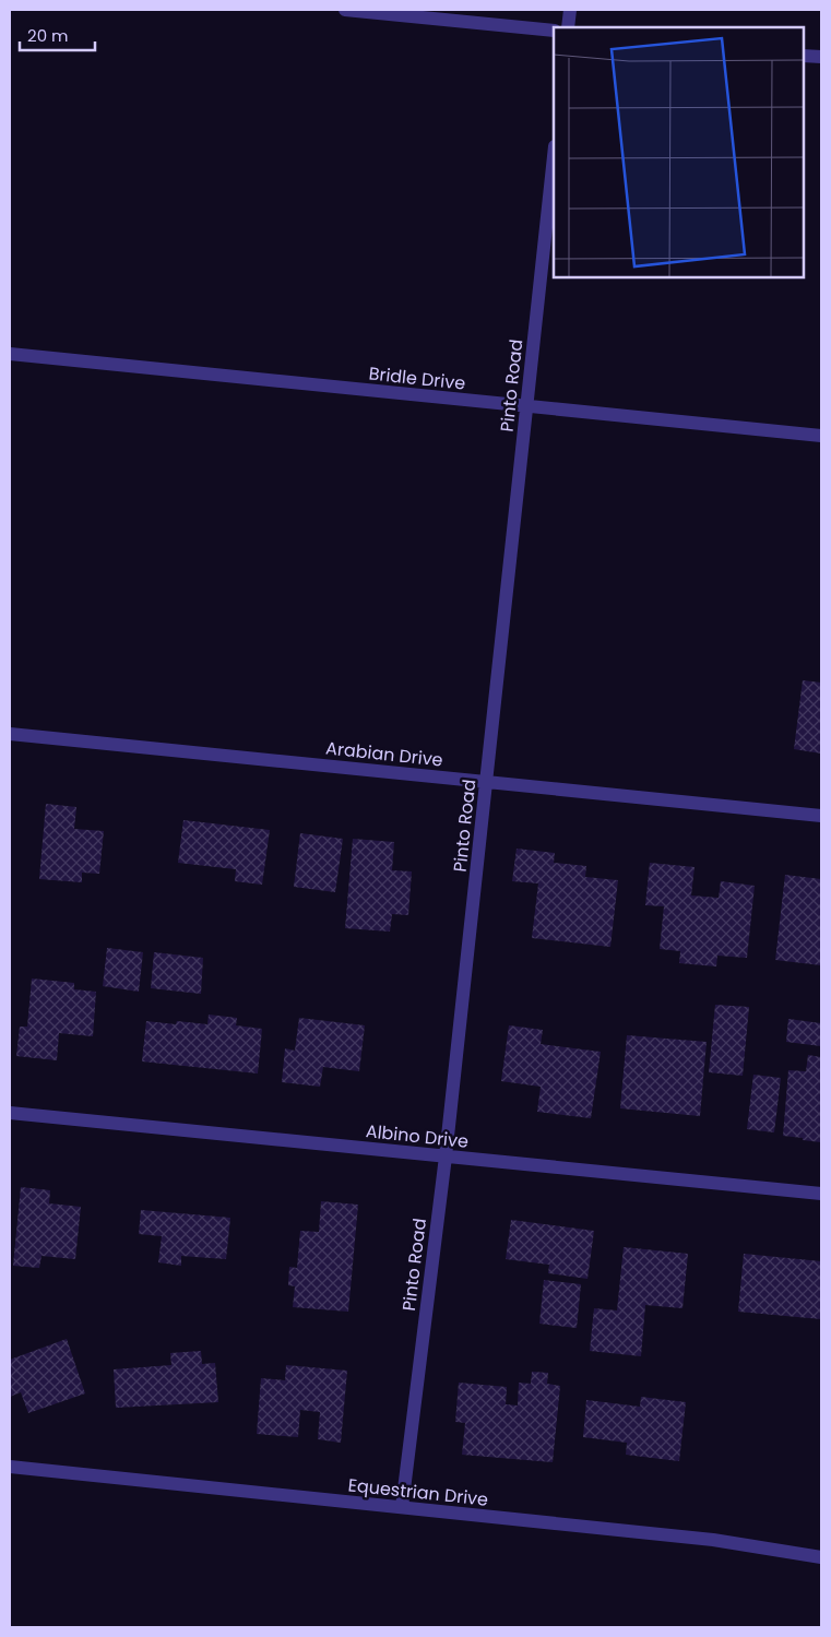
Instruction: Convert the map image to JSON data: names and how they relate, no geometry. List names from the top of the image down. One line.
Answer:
{"streets":{"street":["Bridle Drive","Pinto Road","Arabian Drive","Albino Drive","Equestrian Drive"]},"crossings":[["Bridle Drive","Pinto Road"],["Pinto Road","Arabian Drive"],["Pinto Road","Albino Drive"],["Pinto Road","Equestrian Drive"]],"scale_bar":"20 m"}
